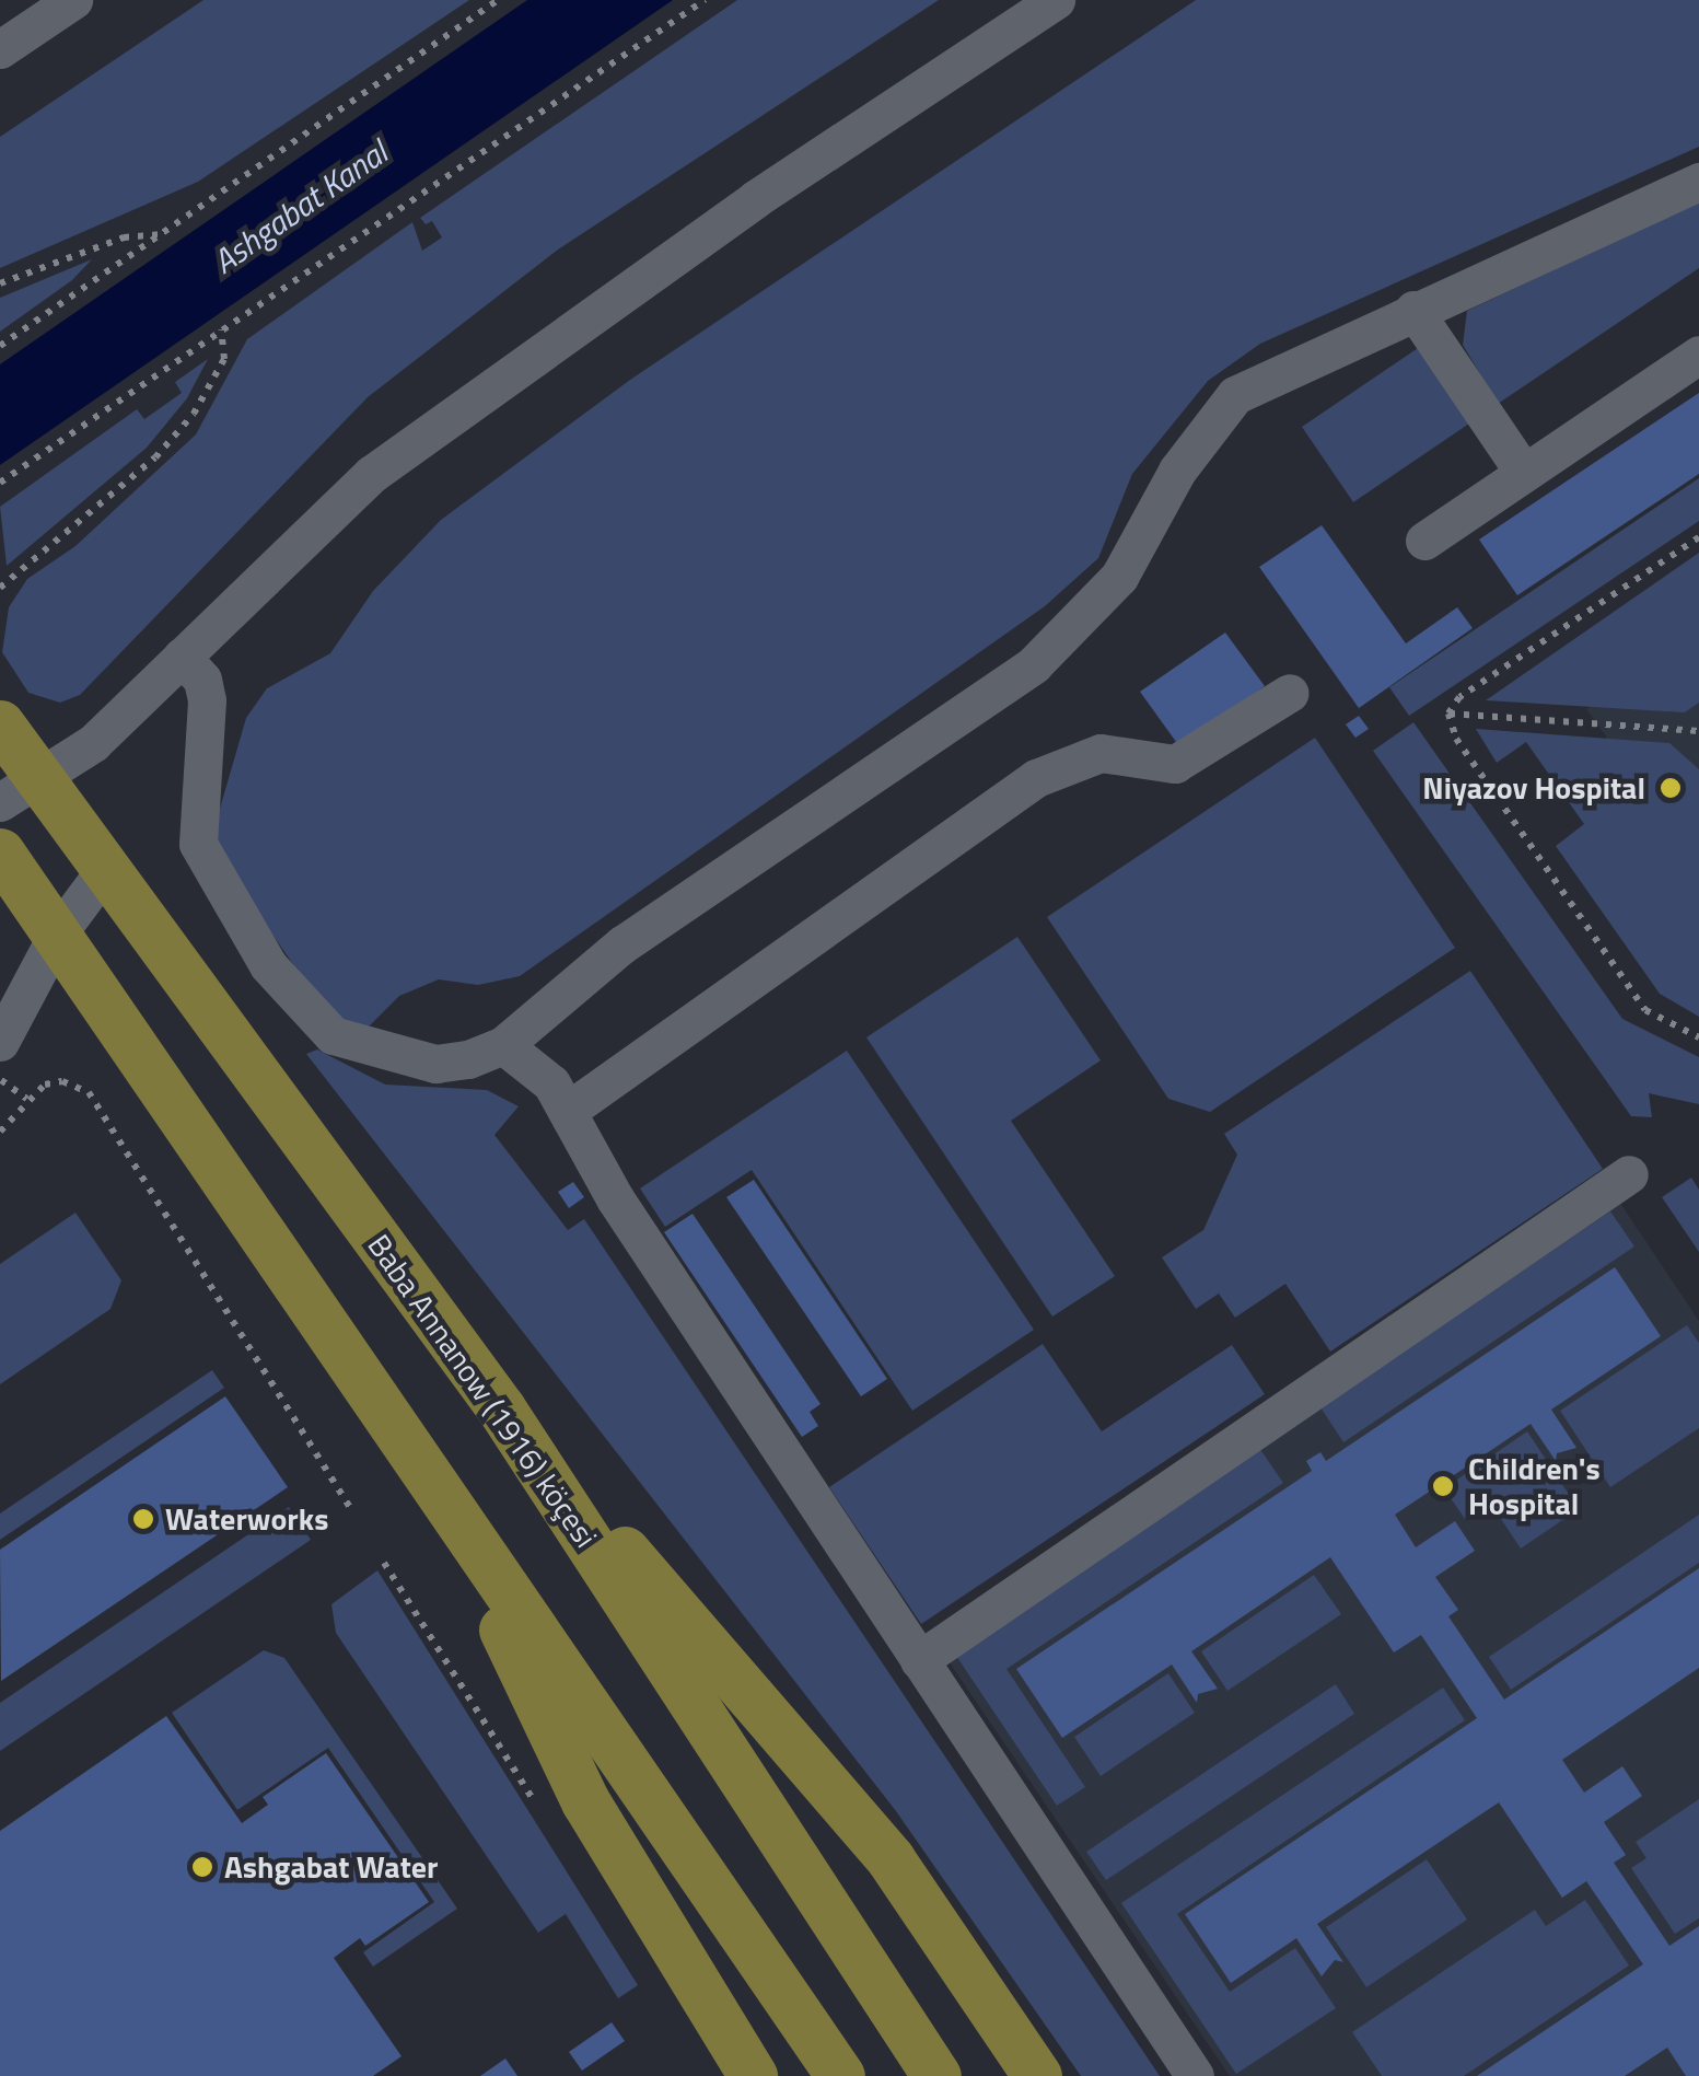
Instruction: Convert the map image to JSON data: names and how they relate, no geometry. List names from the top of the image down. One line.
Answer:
{"streets":{"main road":["Baba Annanow (1916) köçesi"]},"water":["Ashgabat Kanal"],"places":["Niyazov Hospital","Children's Hospital","Waterworks","Ashgabat Water"]}
